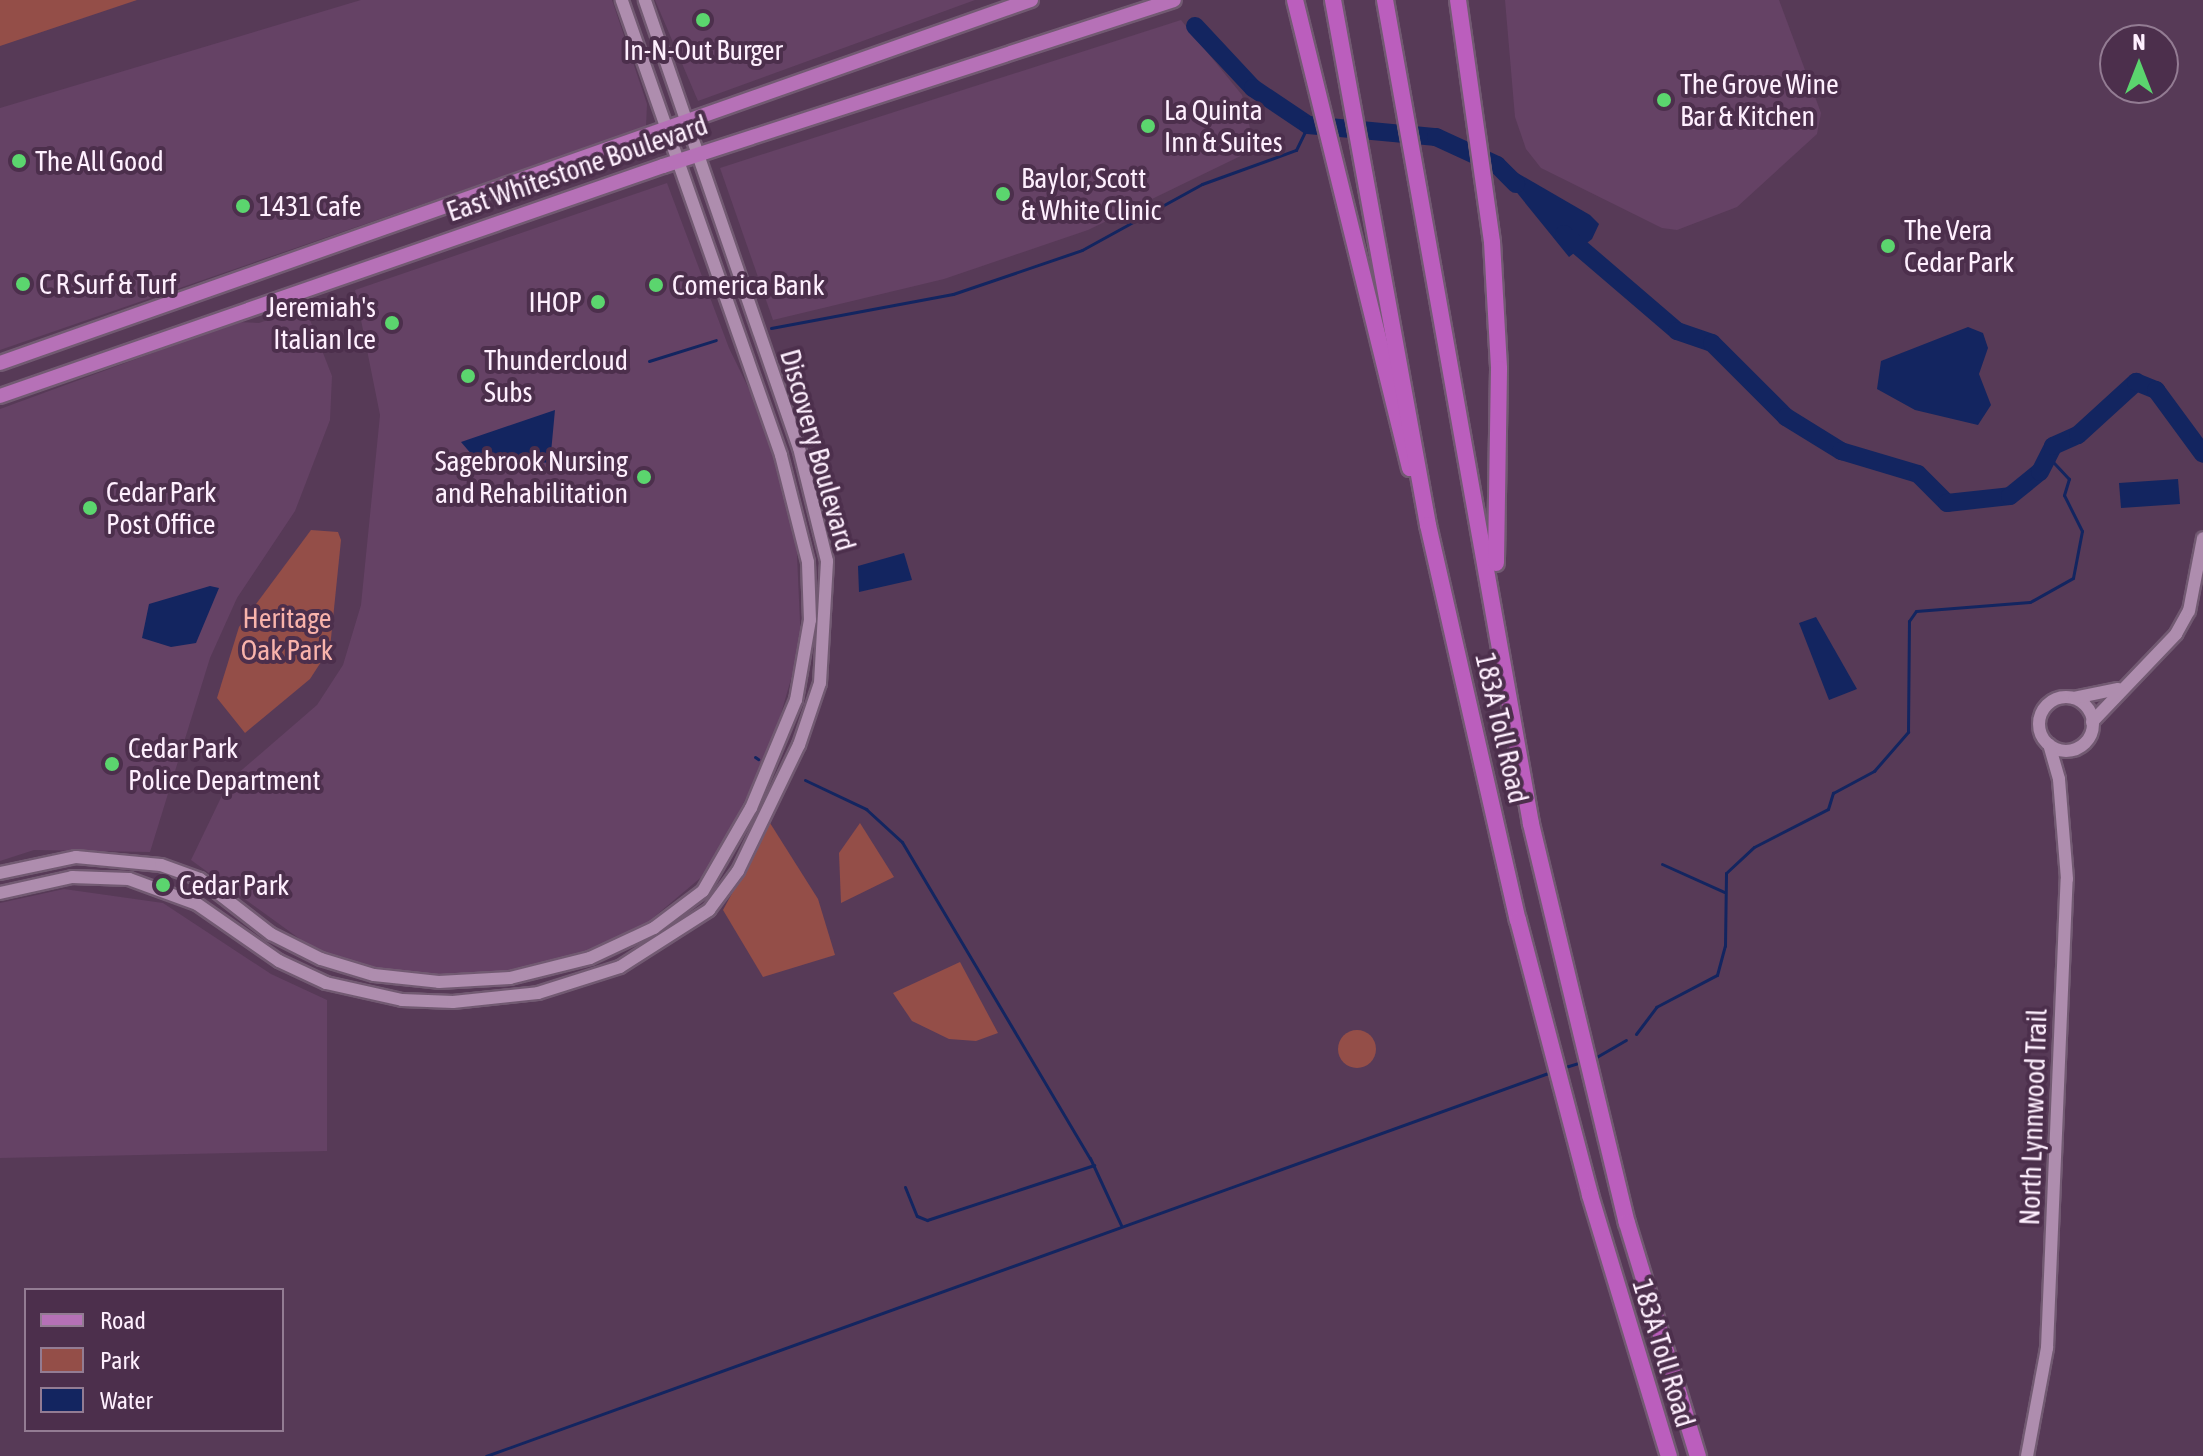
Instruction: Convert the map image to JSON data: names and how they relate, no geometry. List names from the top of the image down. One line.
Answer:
{"streets":{"highway":["183A Toll Road"],"main road":["East Whitestone Boulevard"],"street":["Discovery Boulevard","North Lynnwood Trail"]},"crossings":[["East Whitestone Boulevard","Discovery Boulevard"]],"parks":["Heritage Oak Park"],"places":["In-N-Out Burger","The Grove Wine Bar & Kitchen","La Quinta Inn & Suites","The All Good","Baylor, Scott & White Clinic","1431 Cafe","The Vera Cedar Park","C R Surf & Turf","Comerica Bank","IHOP","Jeremiah's Italian Ice","Thundercloud Subs","Sagebrook Nursing and Rehabilitation","Cedar Park Post Office","Cedar Park Police Department","Cedar Park"],"legend":["Road","Park","Water"],"north":"top"}
